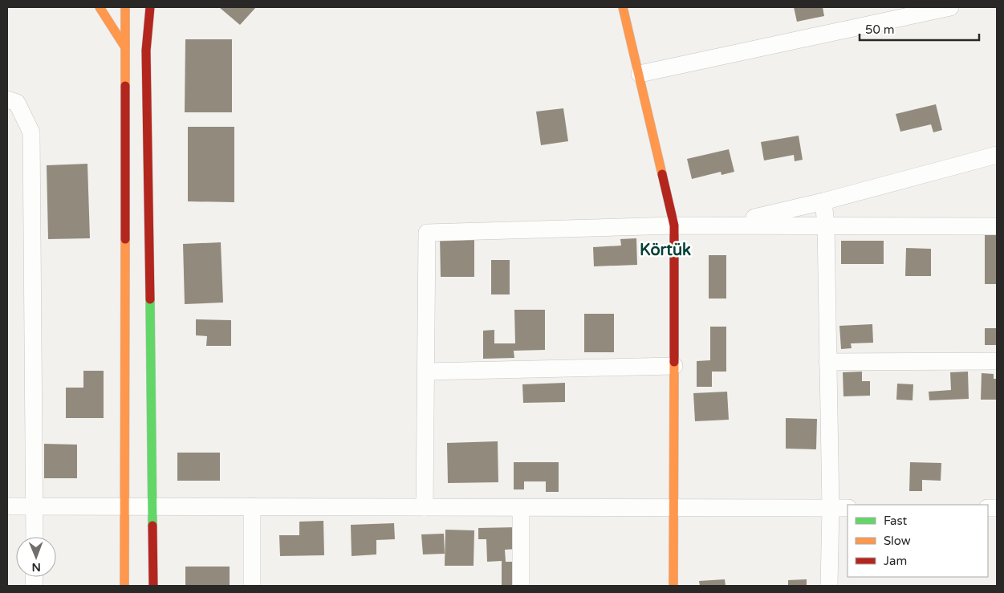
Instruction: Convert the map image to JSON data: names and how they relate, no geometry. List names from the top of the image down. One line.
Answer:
{"districts":["Körtük"],"legend":["Fast","Slow","Jam"],"scale_bar":"50 m","north":"bottom"}
